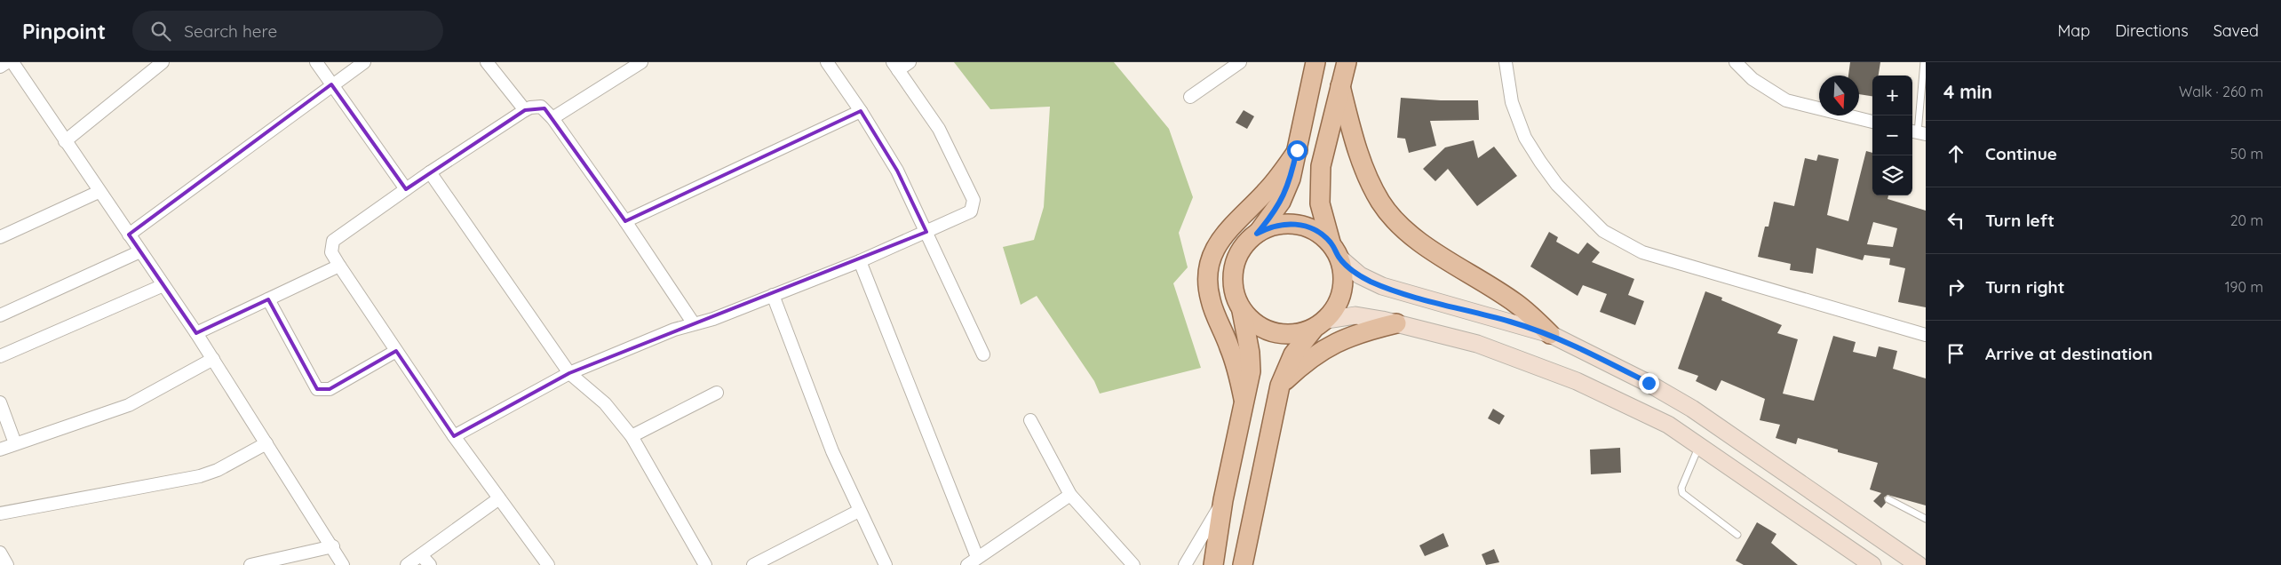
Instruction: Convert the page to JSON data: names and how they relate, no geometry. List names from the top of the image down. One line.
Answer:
{"north":"bottom","page":{"header":"Pinpoint","search":"Search here","nav":["Map","Directions","Saved"],"heading":["4 min","Walk · 260 m"],"map_buttons":["+","−"],"list":[["Continue","50 m"],["Turn left","20 m"],["Turn right","190 m"],"Arrive at destination"]}}
